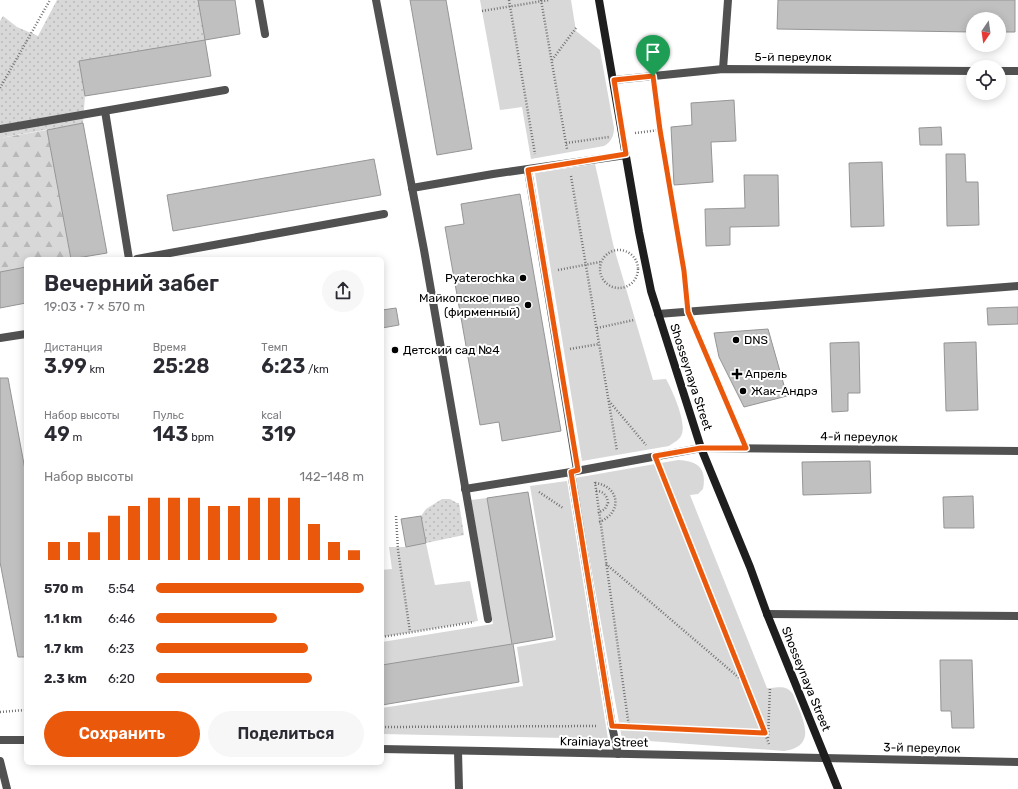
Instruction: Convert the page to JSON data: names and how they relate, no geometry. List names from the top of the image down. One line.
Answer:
{"streets":{"main road":["Shosseynaya Street"],"street":["5-й переулок","4-й переулок","Krainiaya Street","3-й переулок"]},"crossings":[["5-й переулок","Shosseynaya Street"],["Shosseynaya Street","4-й переулок"],["Shosseynaya Street","Krainiaya Street"],["Shosseynaya Street","3-й переулок"],["Krainiaya Street","3-й переулок"]],"places":{"other":["Pyaterochka","Майкопское пиво (фирменный)","DNS","Детский сад №4","Жак-Андрэ"],"health":["Апрель"]},"north":"bottom","page":{"heading":["Вечерний забег","19:03 · 7 × 570 m"],"stats":[["Дистанция","3.99 km"],["Время","25:28"],["Темп","6:23 /km"],["Набор высоты","49 m"],["Пульс","143 bpm"],["kcal","319"]],"chart":["Набор высоты","142–148 m"],"list":[{"name":"570 m","note":"5:54"},{"name":"1.1 km","note":"6:46"},{"name":"1.7 km","note":"6:23"},{"name":"2.3 km","note":"6:20"}],"buttons":["Сохранить","Поделиться"]}}
